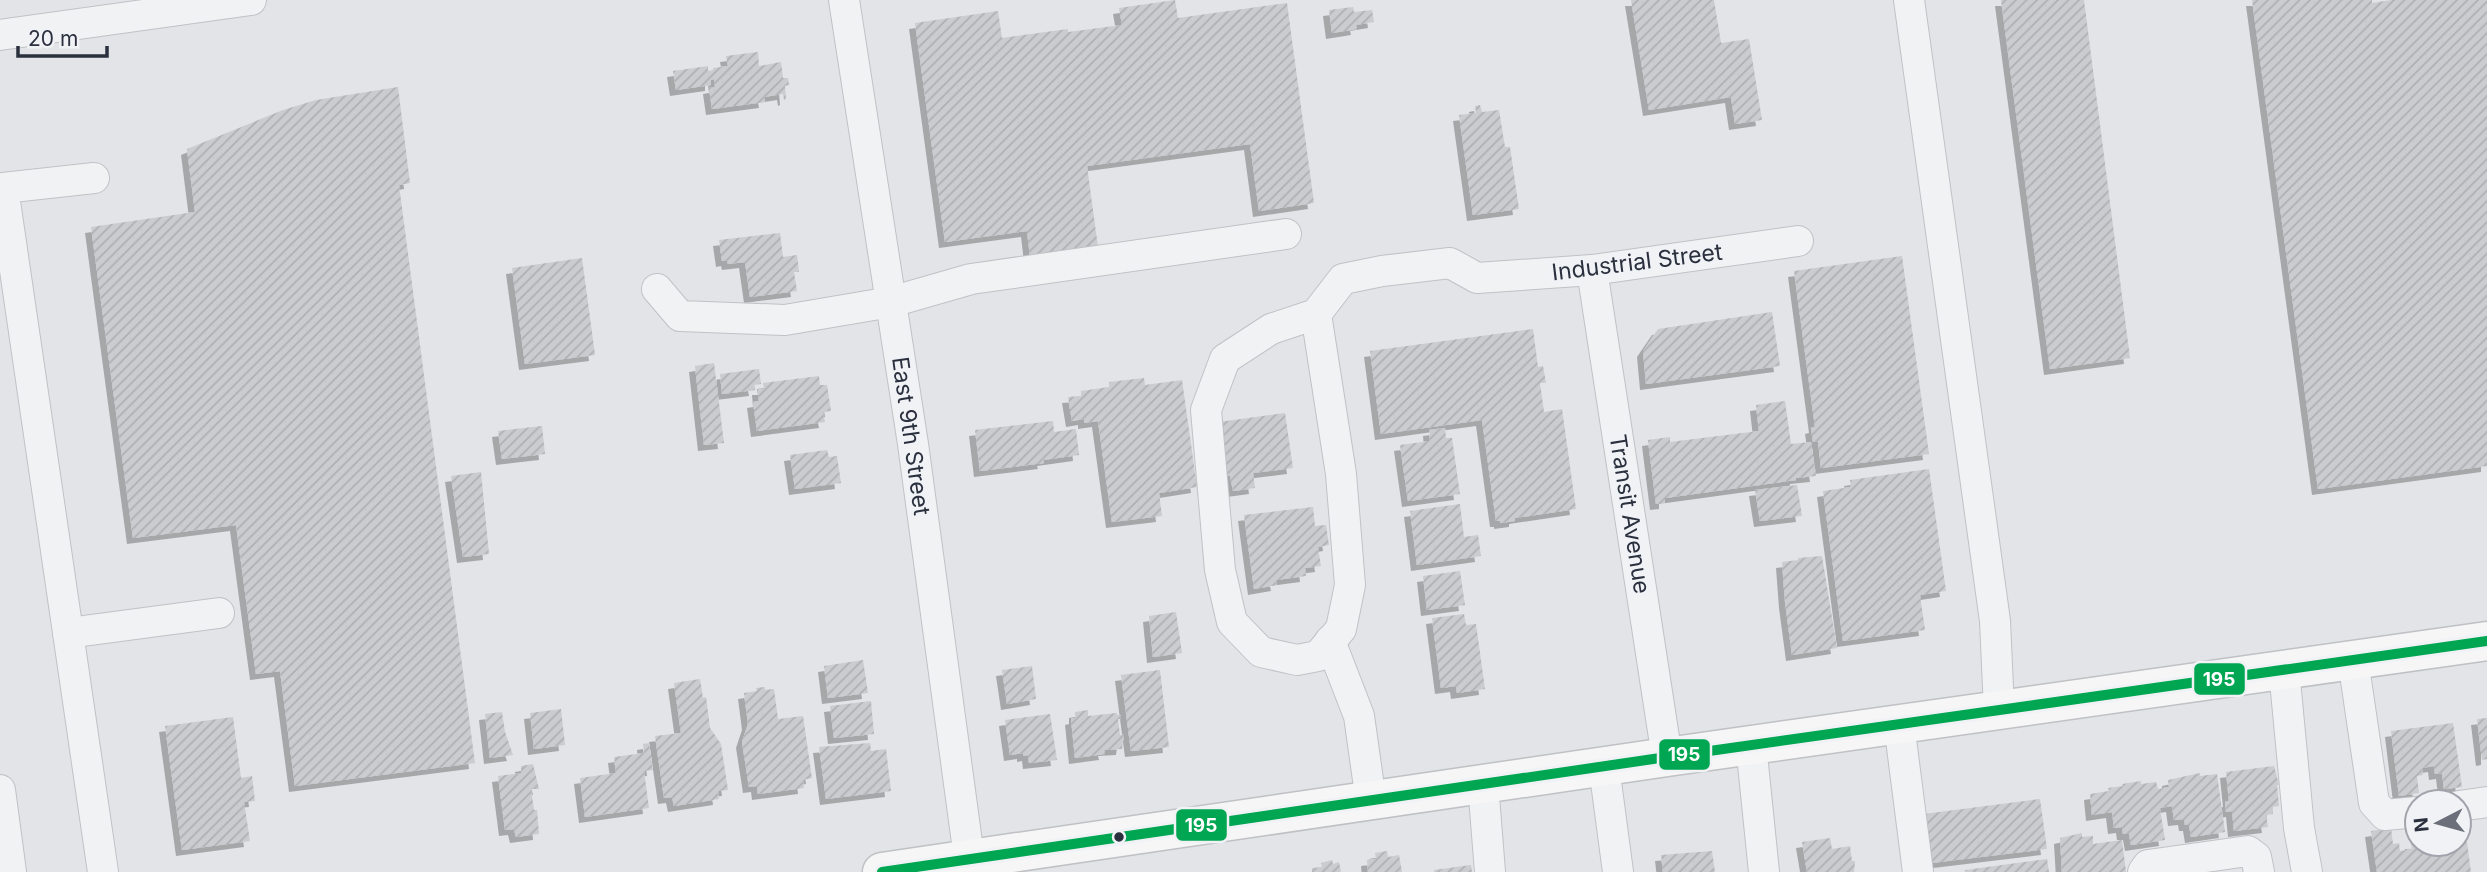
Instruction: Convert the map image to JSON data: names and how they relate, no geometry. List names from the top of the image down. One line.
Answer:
{"streets":{"street":["Industrial Street","East 9th Street","Transit Avenue"]},"crossings":[["Industrial Street","Transit Avenue"]],"lines":["transit line 195"],"scale_bar":"20 m","north":"left"}
